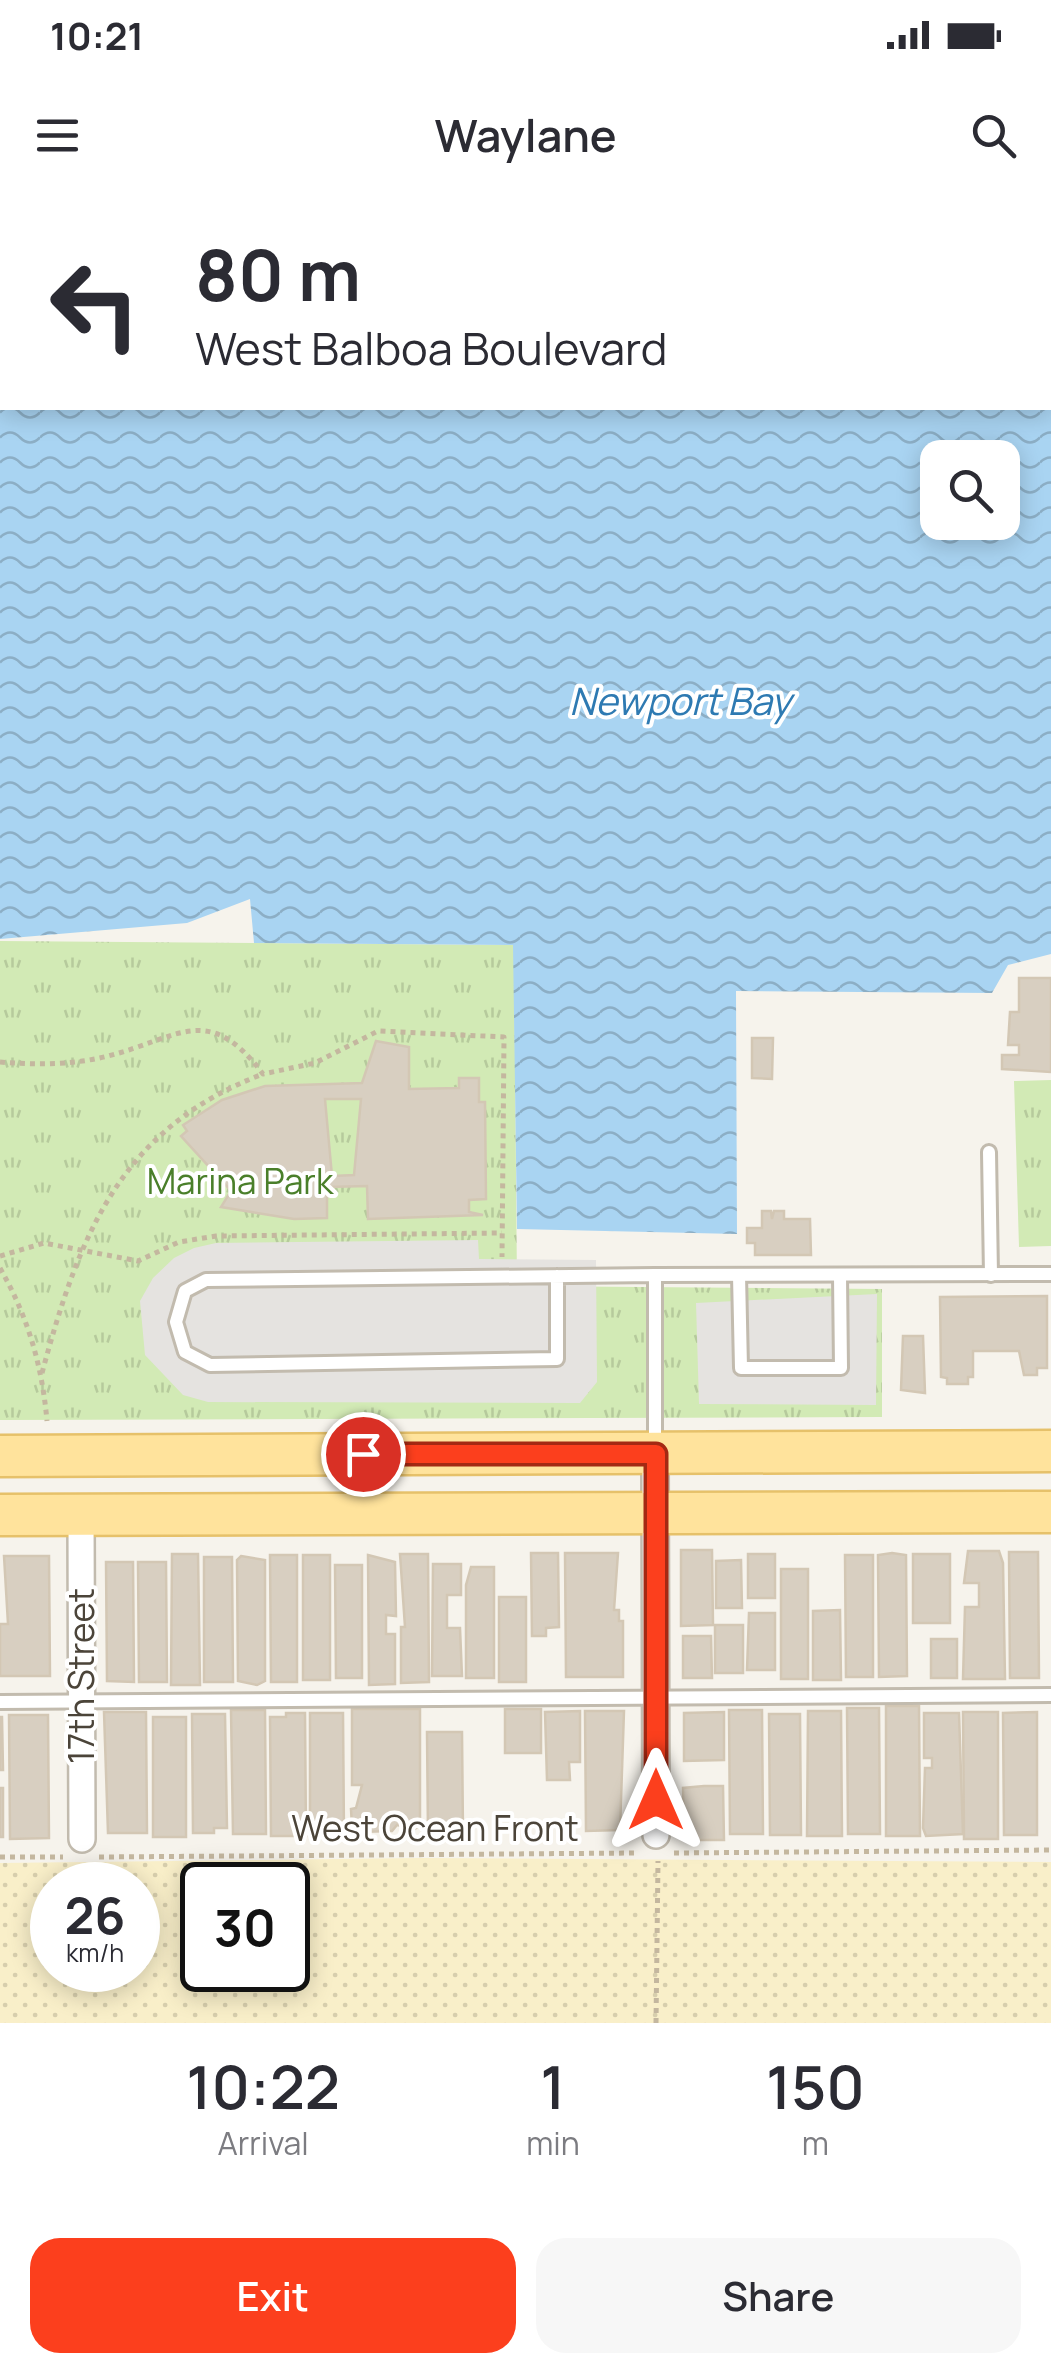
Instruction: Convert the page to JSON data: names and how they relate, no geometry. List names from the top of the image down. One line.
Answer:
{"streets":{"street":["17th Street"],"path":["West Ocean Front"]},"water":["Newport Bay"],"parks":["Marina Park"],"page":{"status":"10:21","header":"Waylane","turn":["80 m","West Balboa Boulevard"],"speed":"26 km/h","limit":"30","eta":["10:22","Arrival","1","min","150","m"],"buttons":["Exit","Share"]}}
